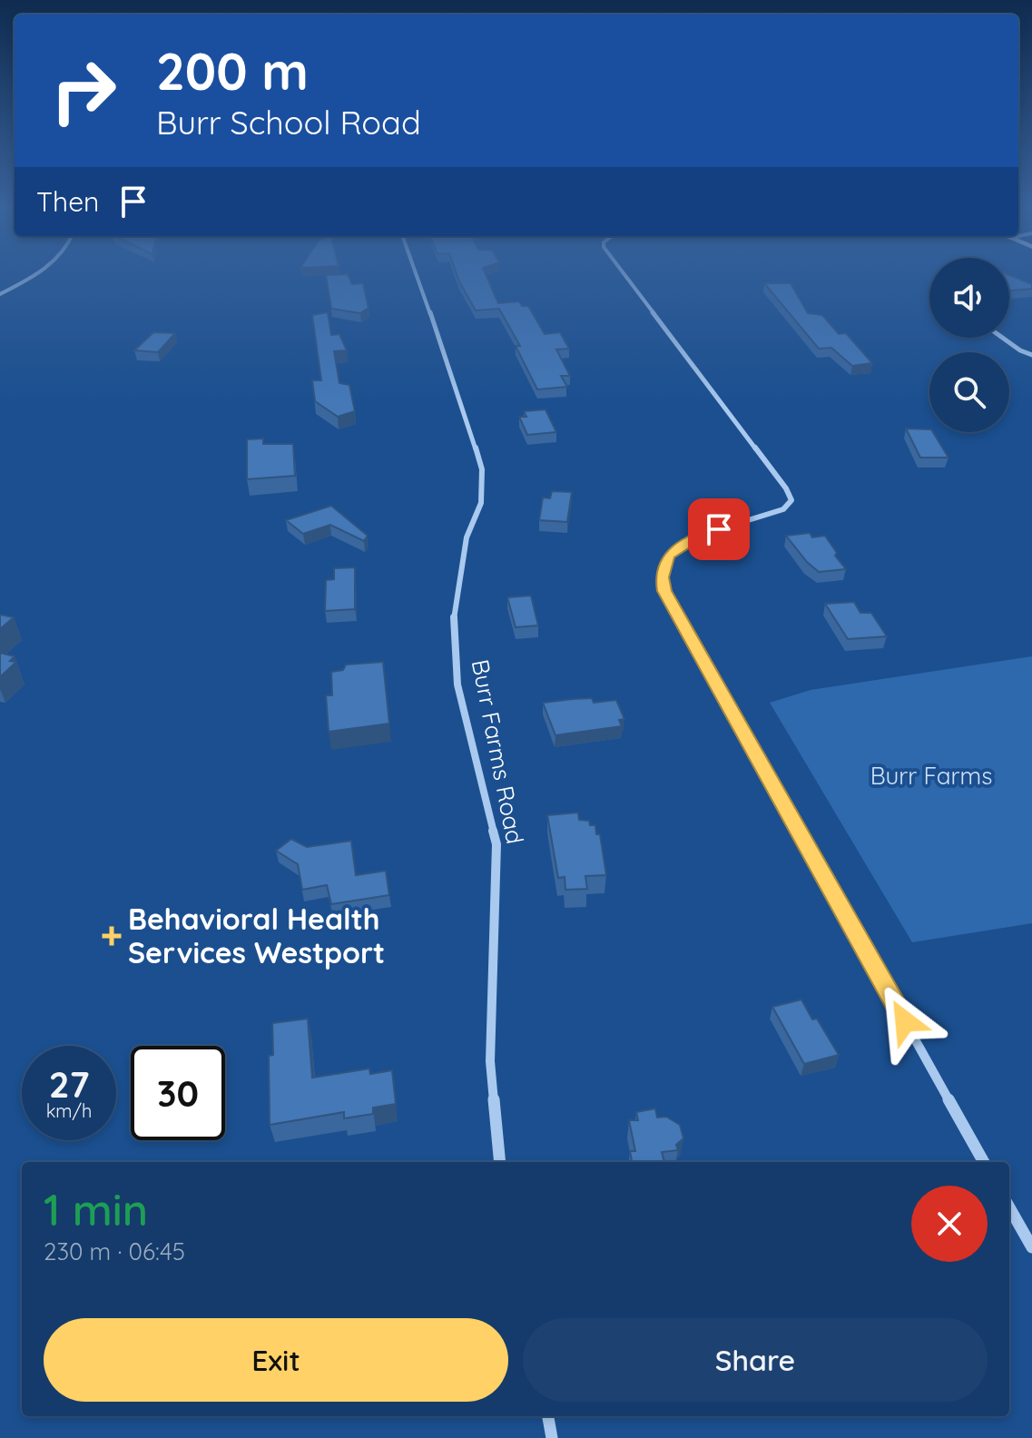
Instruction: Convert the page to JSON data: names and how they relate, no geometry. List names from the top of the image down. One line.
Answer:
{"streets":{"street":["Burr Farms Road"]},"parks":["Burr Farms"],"places":{"health":["Behavioral Health Services Westport"]},"page":{"turn":["200 m","Burr School Road"],"then":"Then","speed":"27 km/h","limit":"30","heading":["1 min","230 m · 06:45"],"buttons":["Exit","Share"]}}
